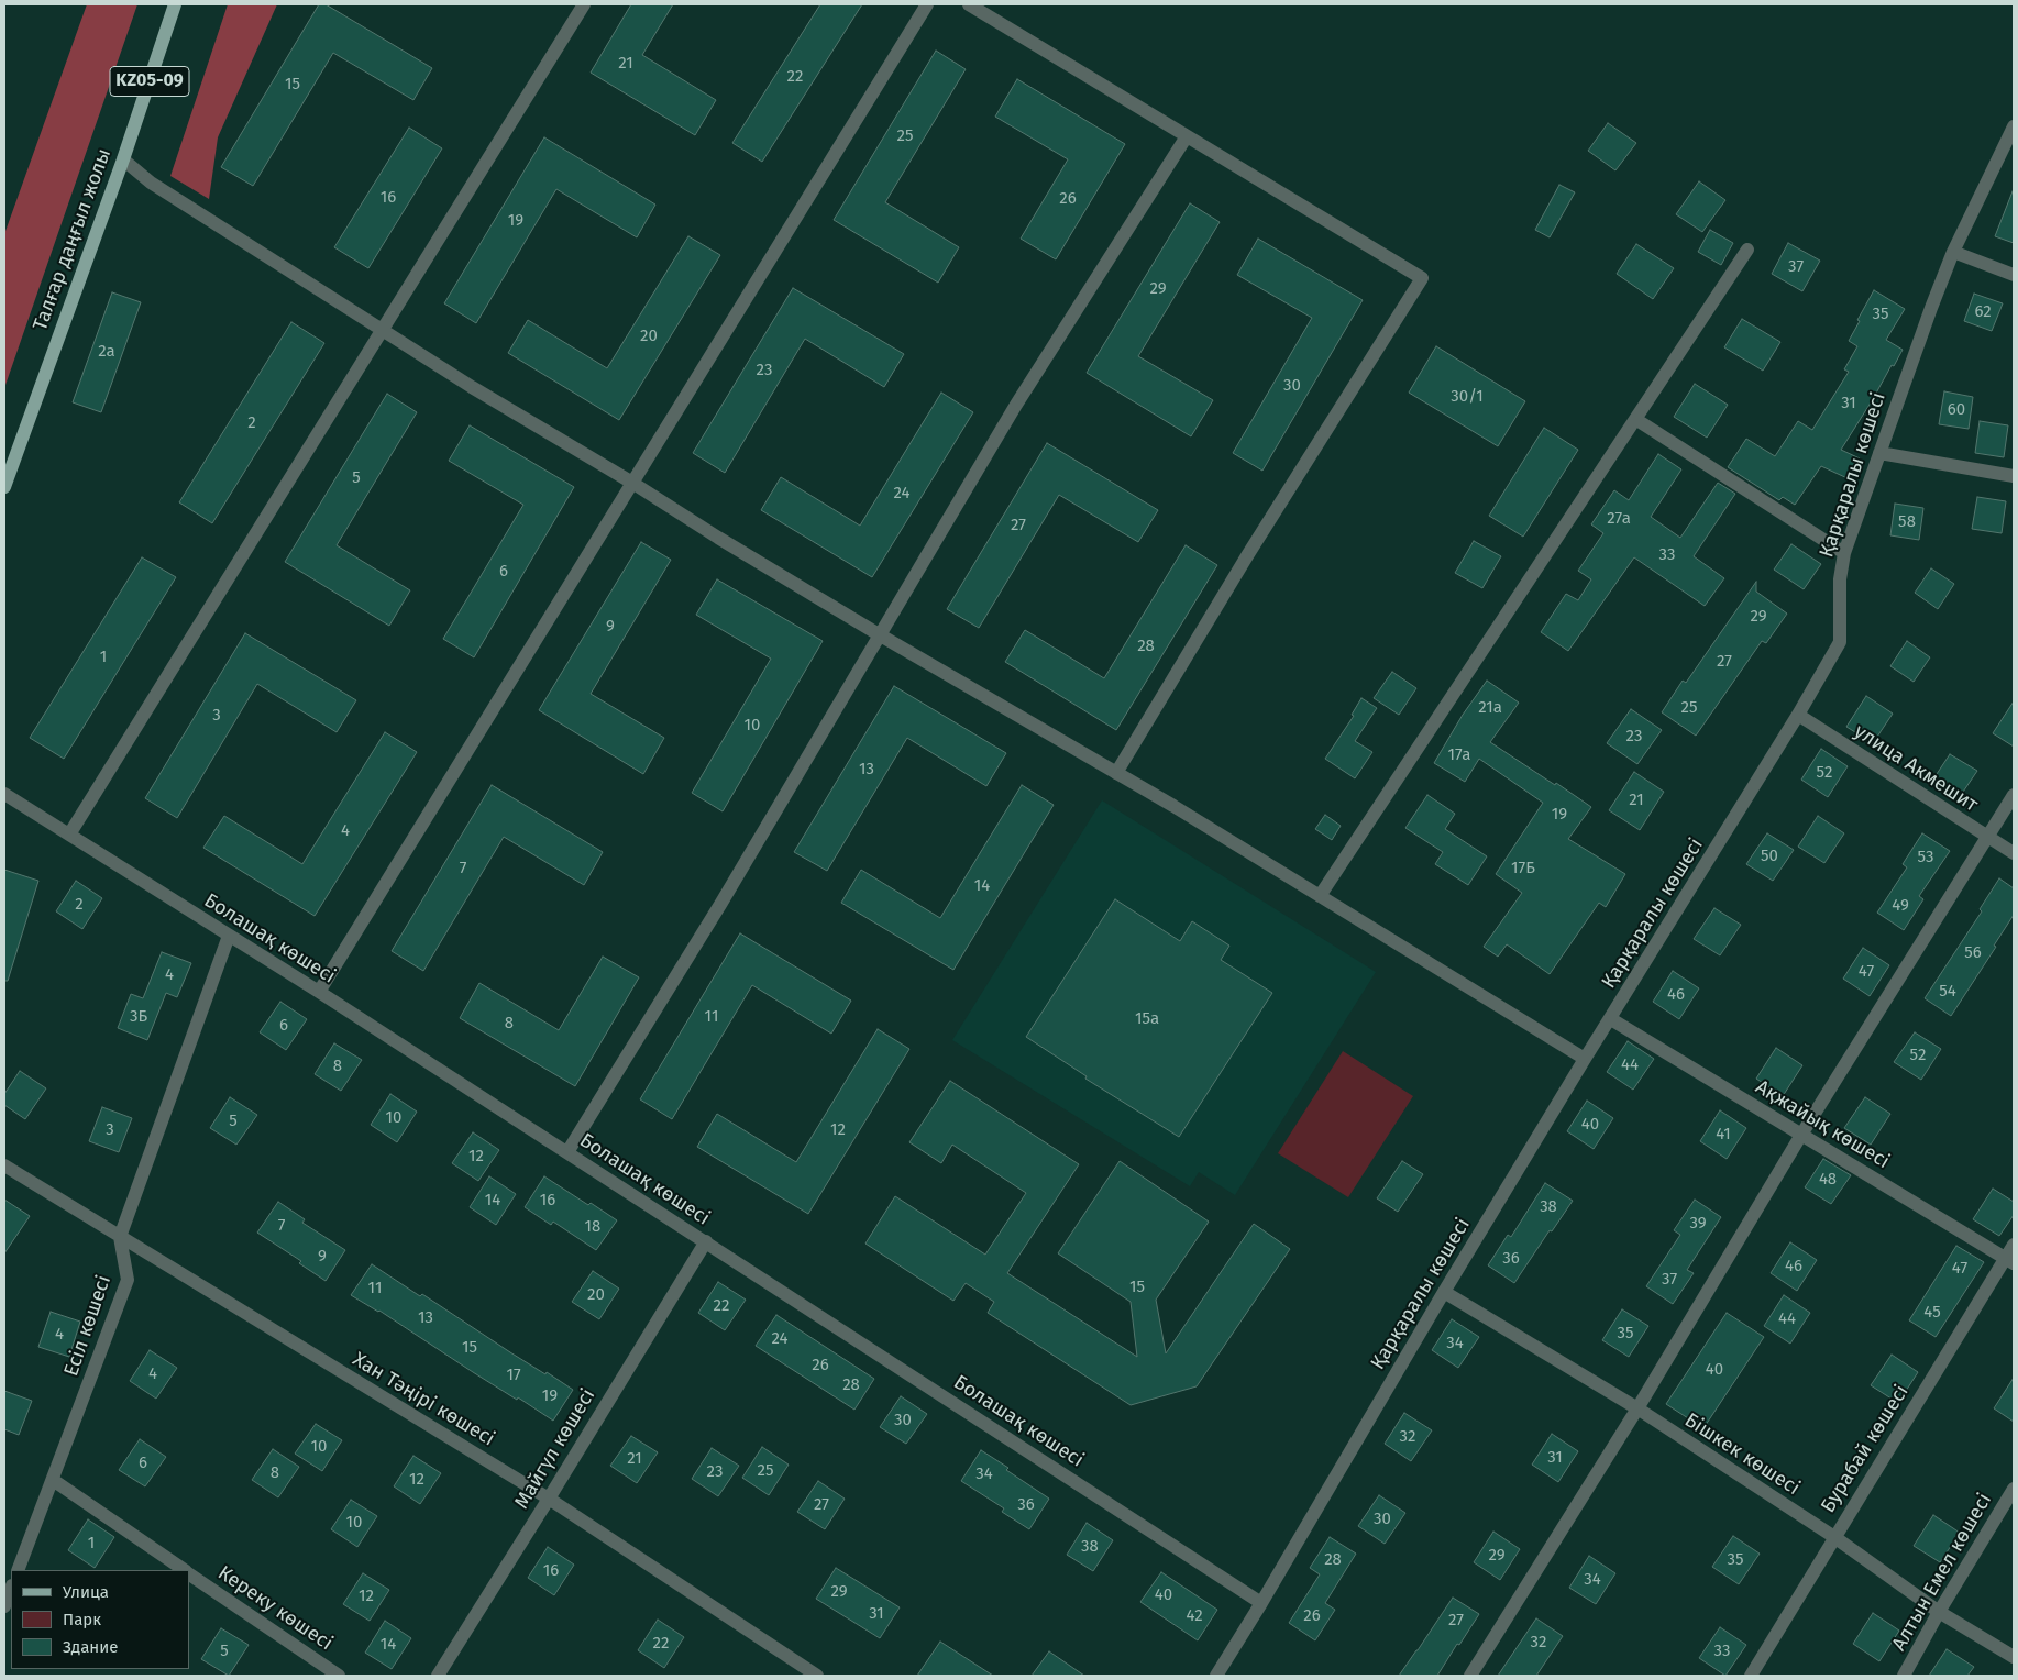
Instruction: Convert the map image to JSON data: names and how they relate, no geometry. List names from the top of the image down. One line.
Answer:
{"streets":{"main road":["KZ05-09","Талғар даңғыл жолы"],"street":["Қарқаралы көшесі","улица Акмешит","Болашақ көшесі","Ақжайық көшесі","Есіл көшесі","Хан Тәңірі көшесі","Майгүл көшесі","Бурабай көшесі","Бішкек көшесі","Алтын Емел көшесі","Кереку көшесі"]},"crossings":[["Қарқаралы көшесі","улица Акмешит"],["Қарқаралы көшесі","Болашақ көшесі"],["Қарқаралы көшесі","Ақжайық көшесі"],["Қарқаралы көшесі","Бішкек көшесі"],["Болашақ көшесі","Майгүл көшесі"],["Ақжайық көшесі","Бурабай көшесі"],["Есіл көшесі","Хан Тәңірі көшесі"],["Есіл көшесі","Кереку көшесі"],["Хан Тәңірі көшесі","Майгүл көшесі"],["Бурабай көшесі","Бішкек көшесі"],["Бішкек көшесі","Алтын Емел көшесі"]],"house_numbers":["21","22","15","25","16","26","19","37","29","62","35","20","2а","23","30","30/1","31","60","2","5","24","27а","58","27","33","6","29","9","28","1","27","21а","25","3","10","23","17а","13","52","21","19","4","50","53","7","17Б","14","2","49","56","47","4","54","46","3Б","11","15а","8","6","52","44","8","10","5","40","3","12","41","12","48","14","16","38","39","7","18","9","36","46","47","37","15","11","20","22","45","13","44","35","4","24","34","15","26","40","4","17","28","19","30","32","10","31","21","6","25","23","8","34","12","27","36","30","10","1","38","29","28","35","16","34","29","40","12","31","42","26","27","32","22","14","5","33"],"legend":["Улица","Парк","Здание"]}
